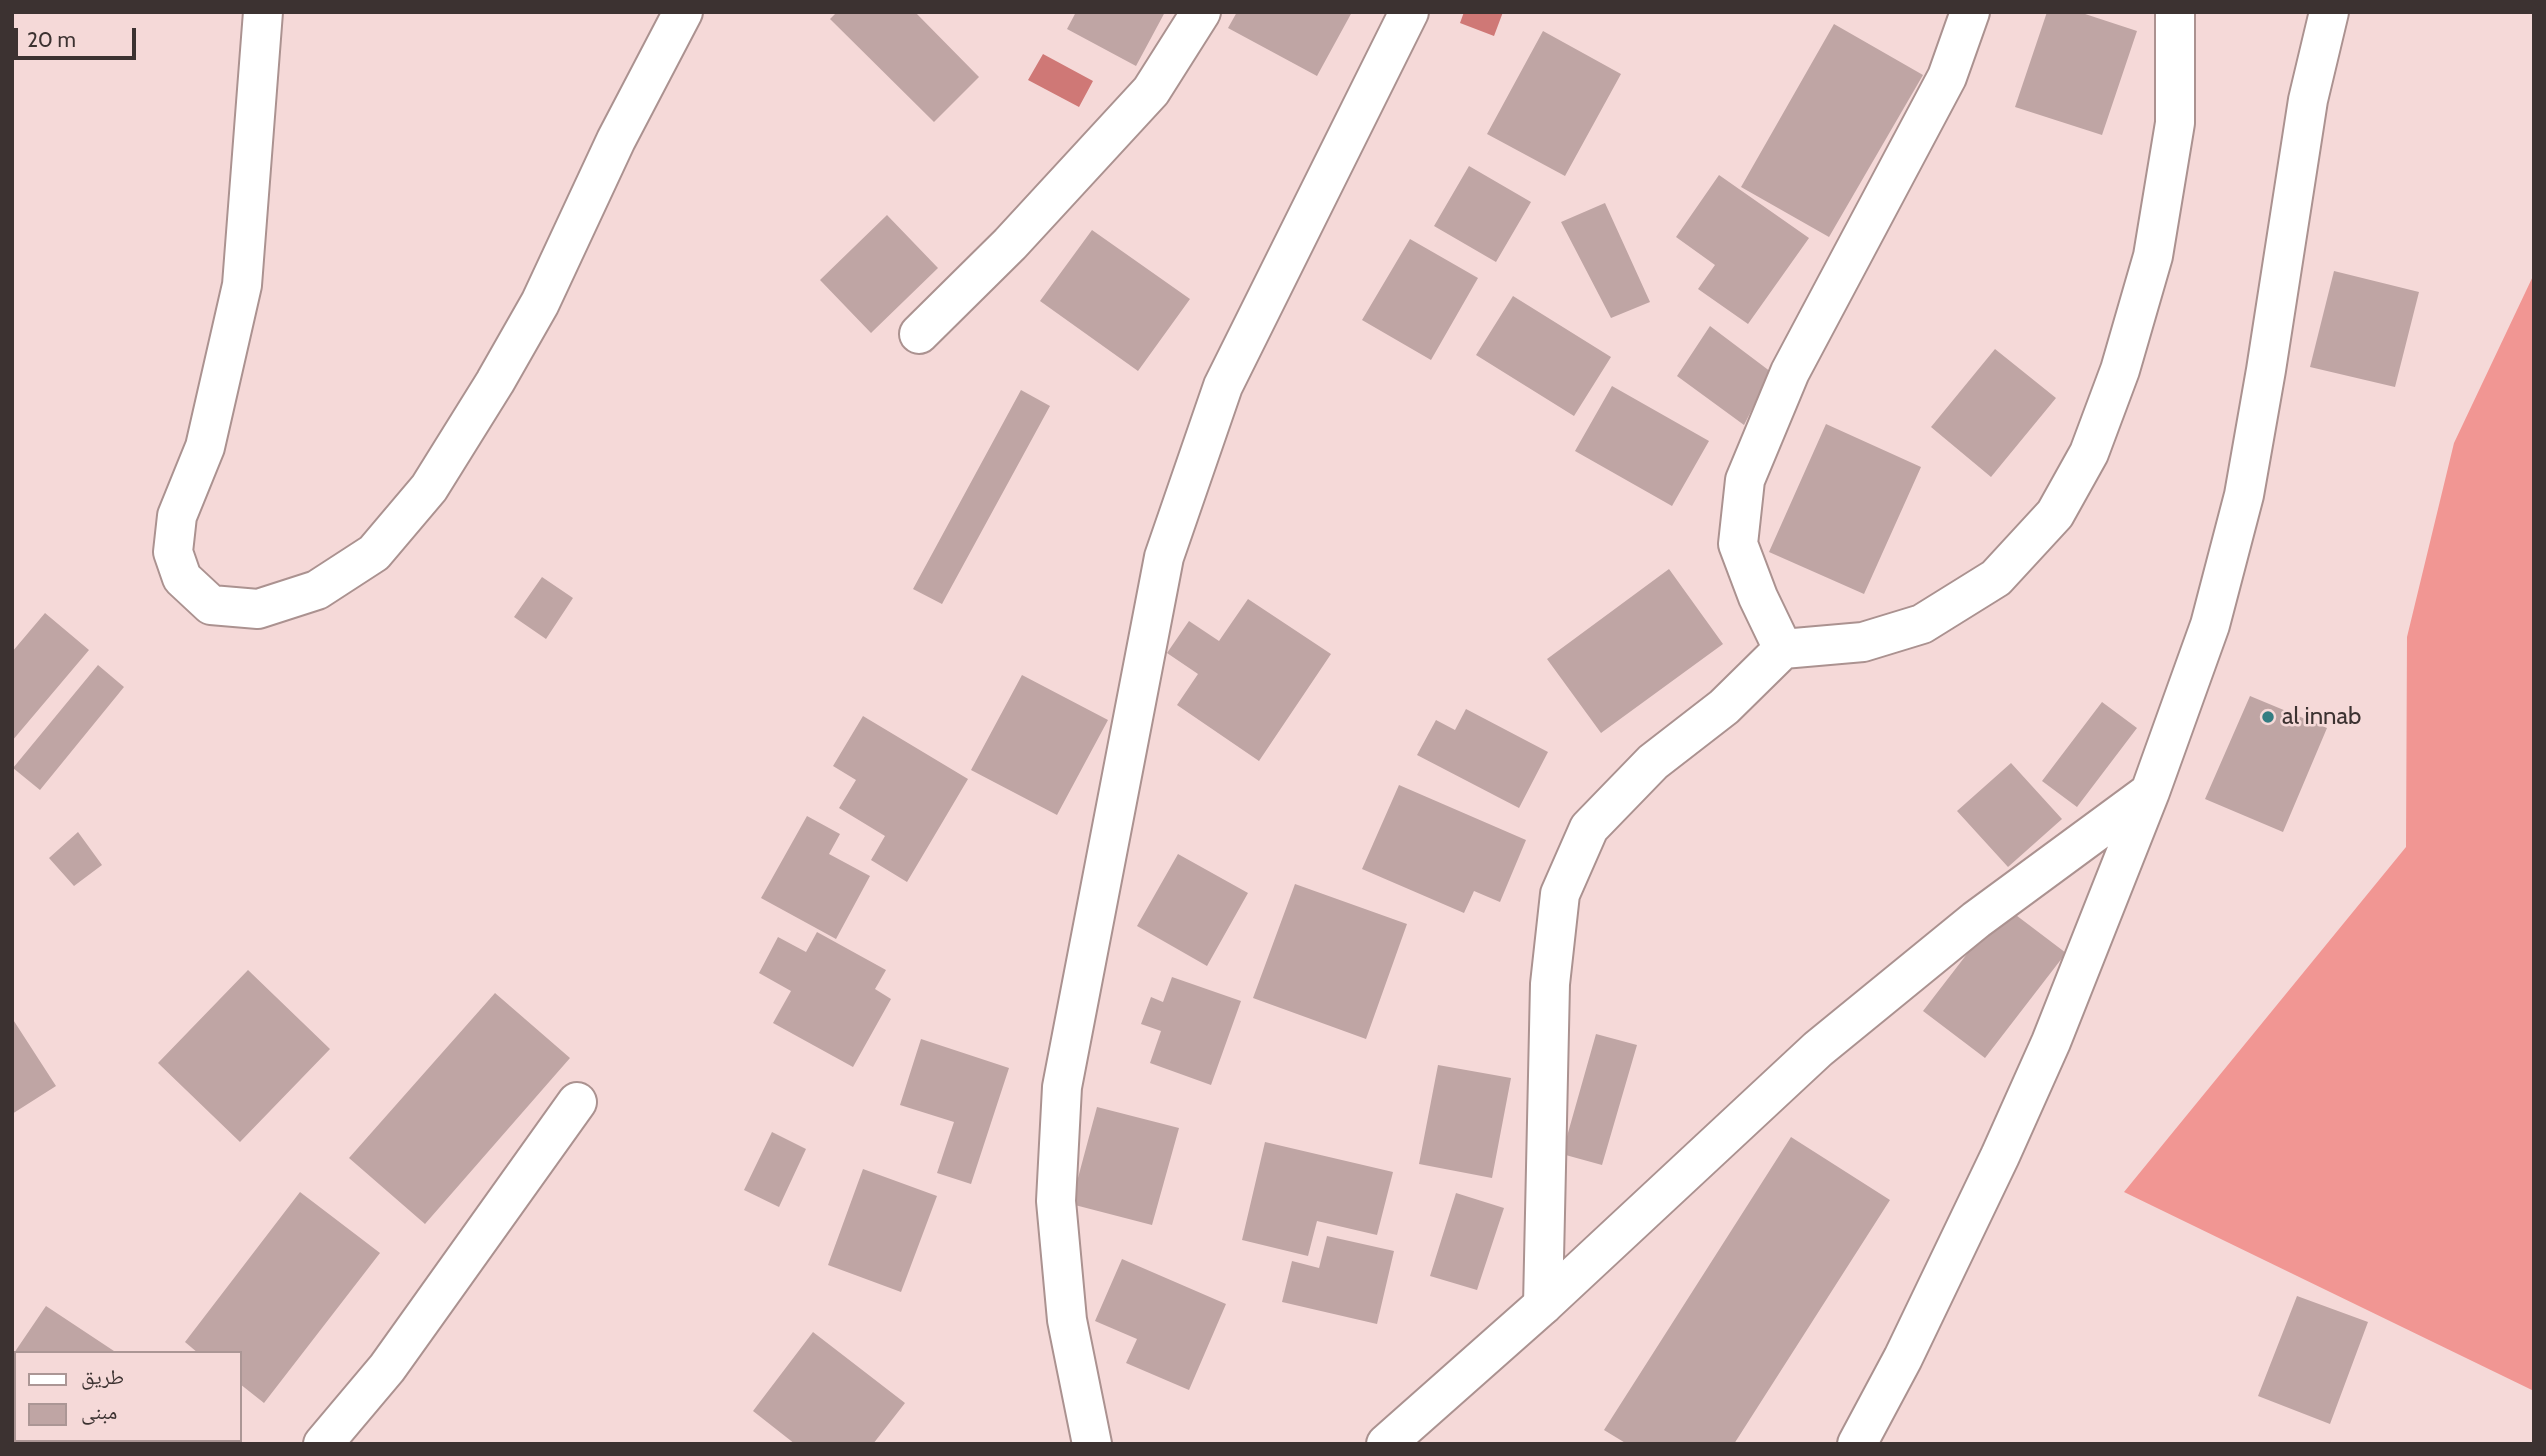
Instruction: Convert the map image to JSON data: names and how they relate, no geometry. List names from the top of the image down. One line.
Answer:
{"places":["al innab"],"legend":["طريق","مبنى"],"scale_bar":"20 m"}
